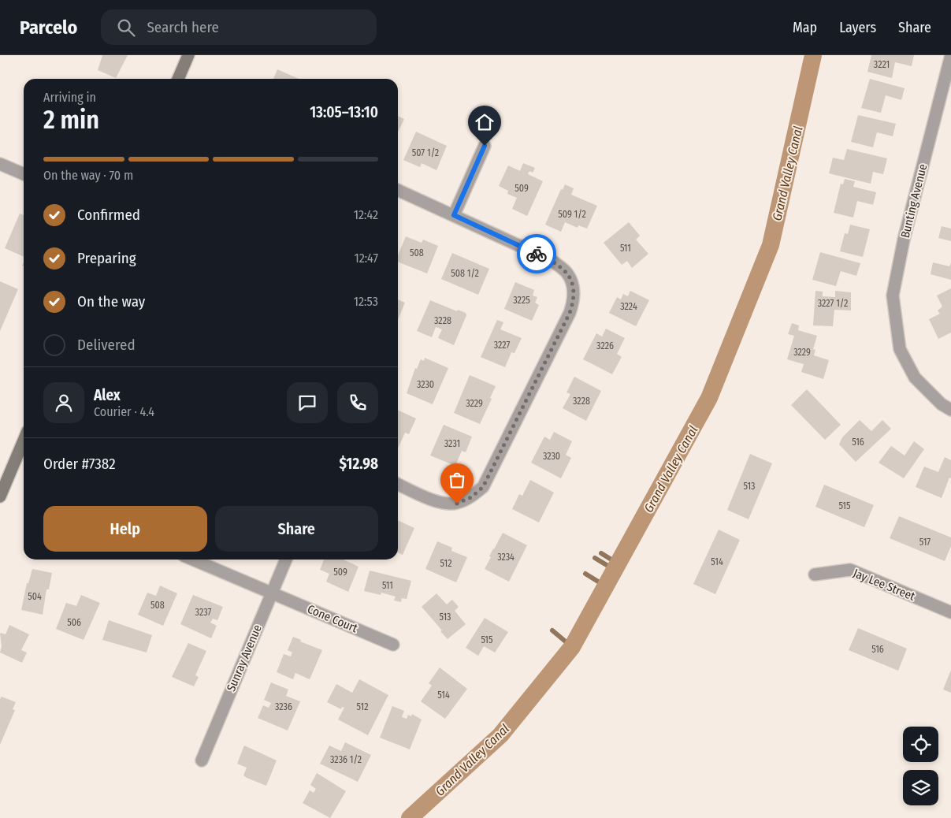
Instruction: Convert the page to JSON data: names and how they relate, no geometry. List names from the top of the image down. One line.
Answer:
{"streets":{"street":["Bunting Avenue","Jay Lee Street","Cone Court","Sunray Avenue"]},"crossings":[["Cone Court","Sunray Avenue"]],"water":["Grand Valley Canal"],"house_numbers":["3221","507 1/2","509","509 1/2","511","508","508 1/2","3225","3227 1/2","3224","3228","3227","3226","3229","3230","3228","3229","516","3231","3230","513","515","517","3234","514","512","509","511","504","508","3237","513","506","515","516","514","3236","512","3236 1/2"],"page":{"header":"Parcelo","search":"Search here","nav":["Map","Layers","Share"],"heading":["2 min","Arriving in","13:05–13:10"],"panel":["Alex","Courier · 4.4","Order #7382","$12.98"],"bar":"On the way · 70 m","list":[["Confirmed","12:42"],["Preparing","12:47"],["On the way","12:53"],"Delivered"],"buttons":["Help","Share"]}}
